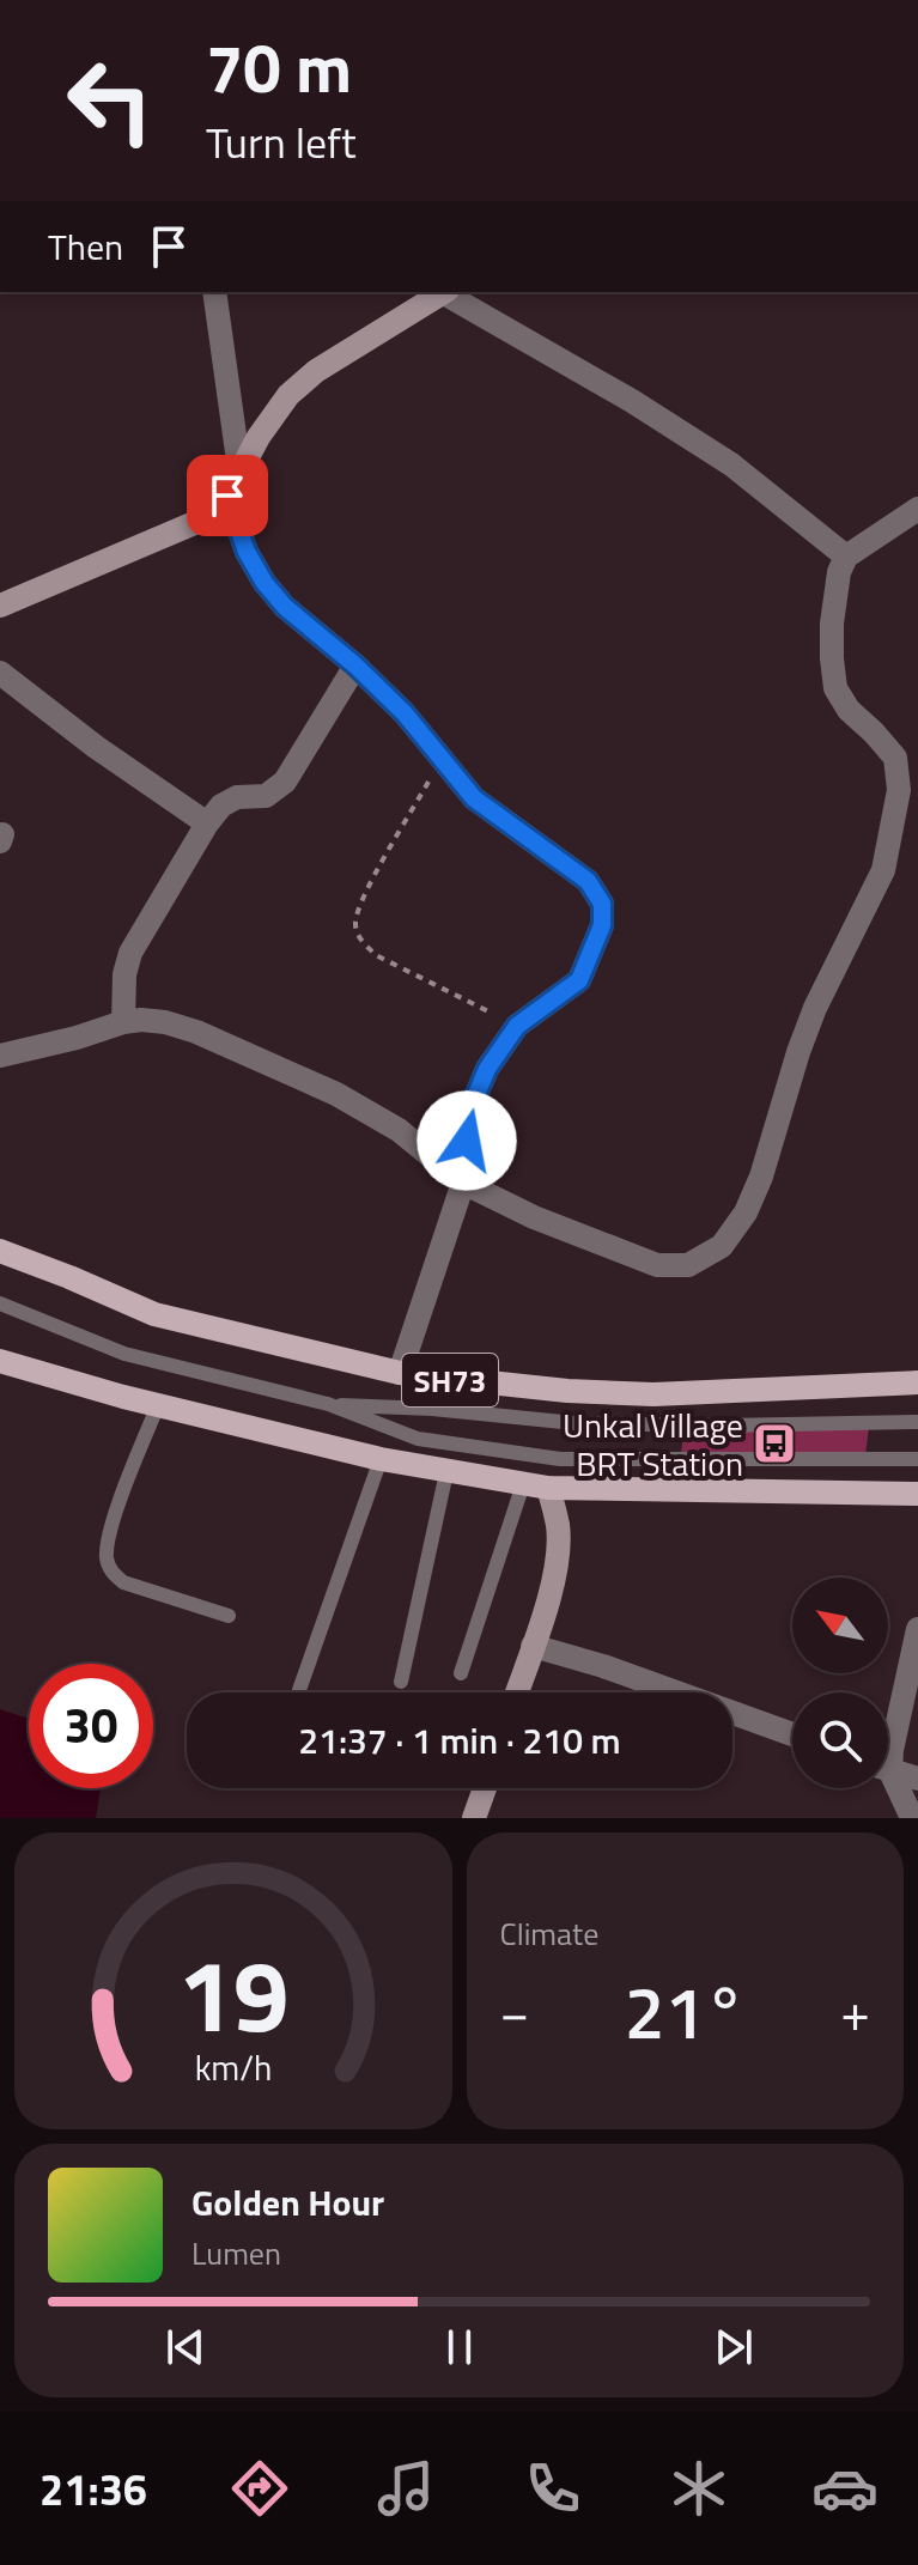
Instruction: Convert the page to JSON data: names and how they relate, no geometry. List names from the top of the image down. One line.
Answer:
{"streets":{"main road":["SH73"]},"places":{"bus stop":["Unkal Village BRT Station"]},"north":"top left","page":{"turn":["70 m","Turn left"],"then":"Then","limit":"30","trip":"21:37 · 1 min · 210 m","tile":"Climate","heat":["−","21°","+"],"song":["Golden Hour","Lumen"],"tabs":"21:36","gauge":["19","km/h"]}}
